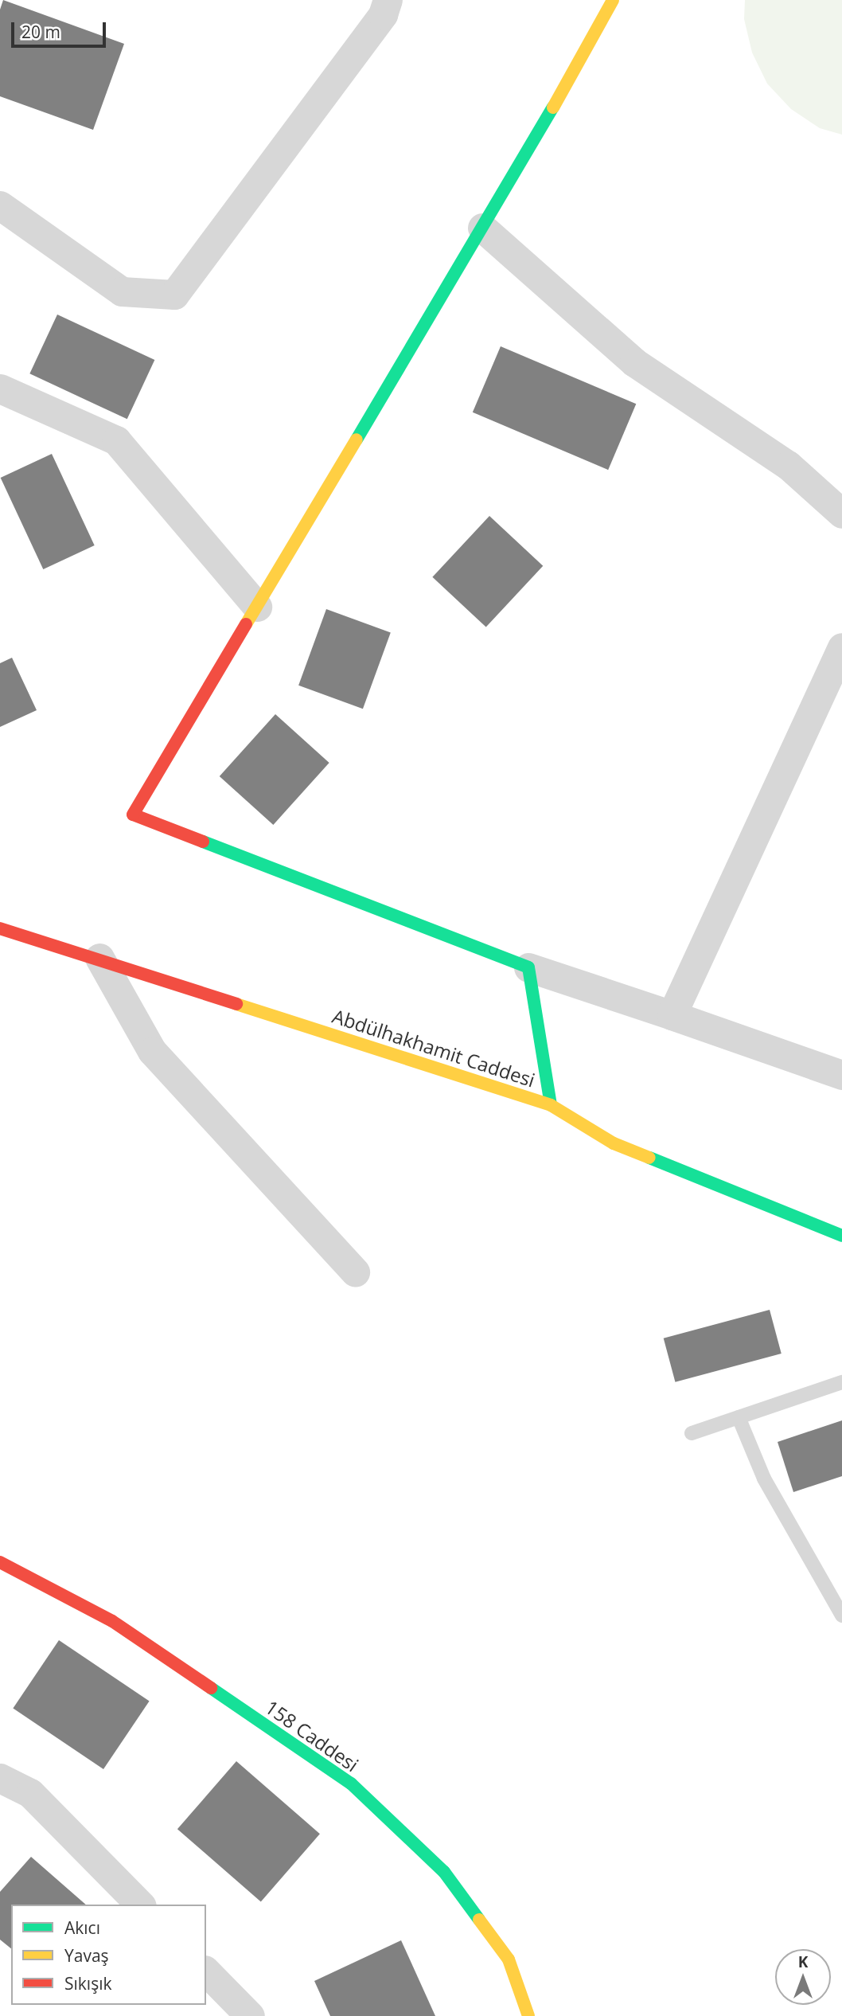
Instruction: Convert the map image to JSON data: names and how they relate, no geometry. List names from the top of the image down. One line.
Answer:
{"streets":{"street":["Abdülhakhamit Caddesi","158 Caddesi"]},"legend":["Akıcı","Yavaş","Sıkışık"],"scale_bar":"20 m","north":"top"}
